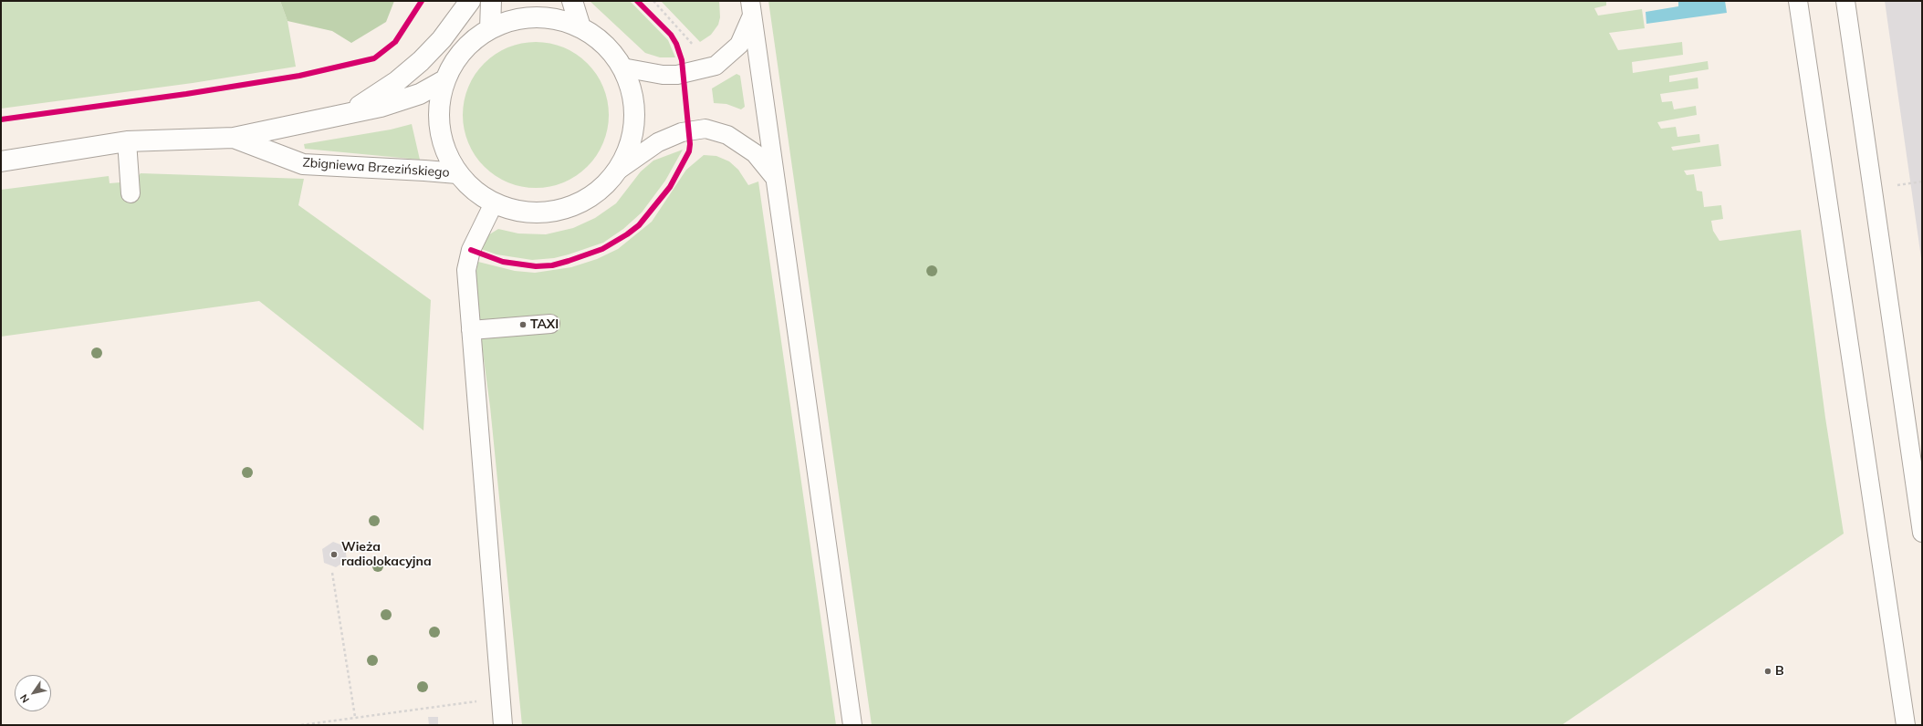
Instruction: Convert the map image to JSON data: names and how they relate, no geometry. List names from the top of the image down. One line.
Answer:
{"streets":{"main road":["Zbigniewa Brzezińskiego"]},"places":["TAXI","Wieża radiolokacyjna","B"],"north":"bottom left"}
